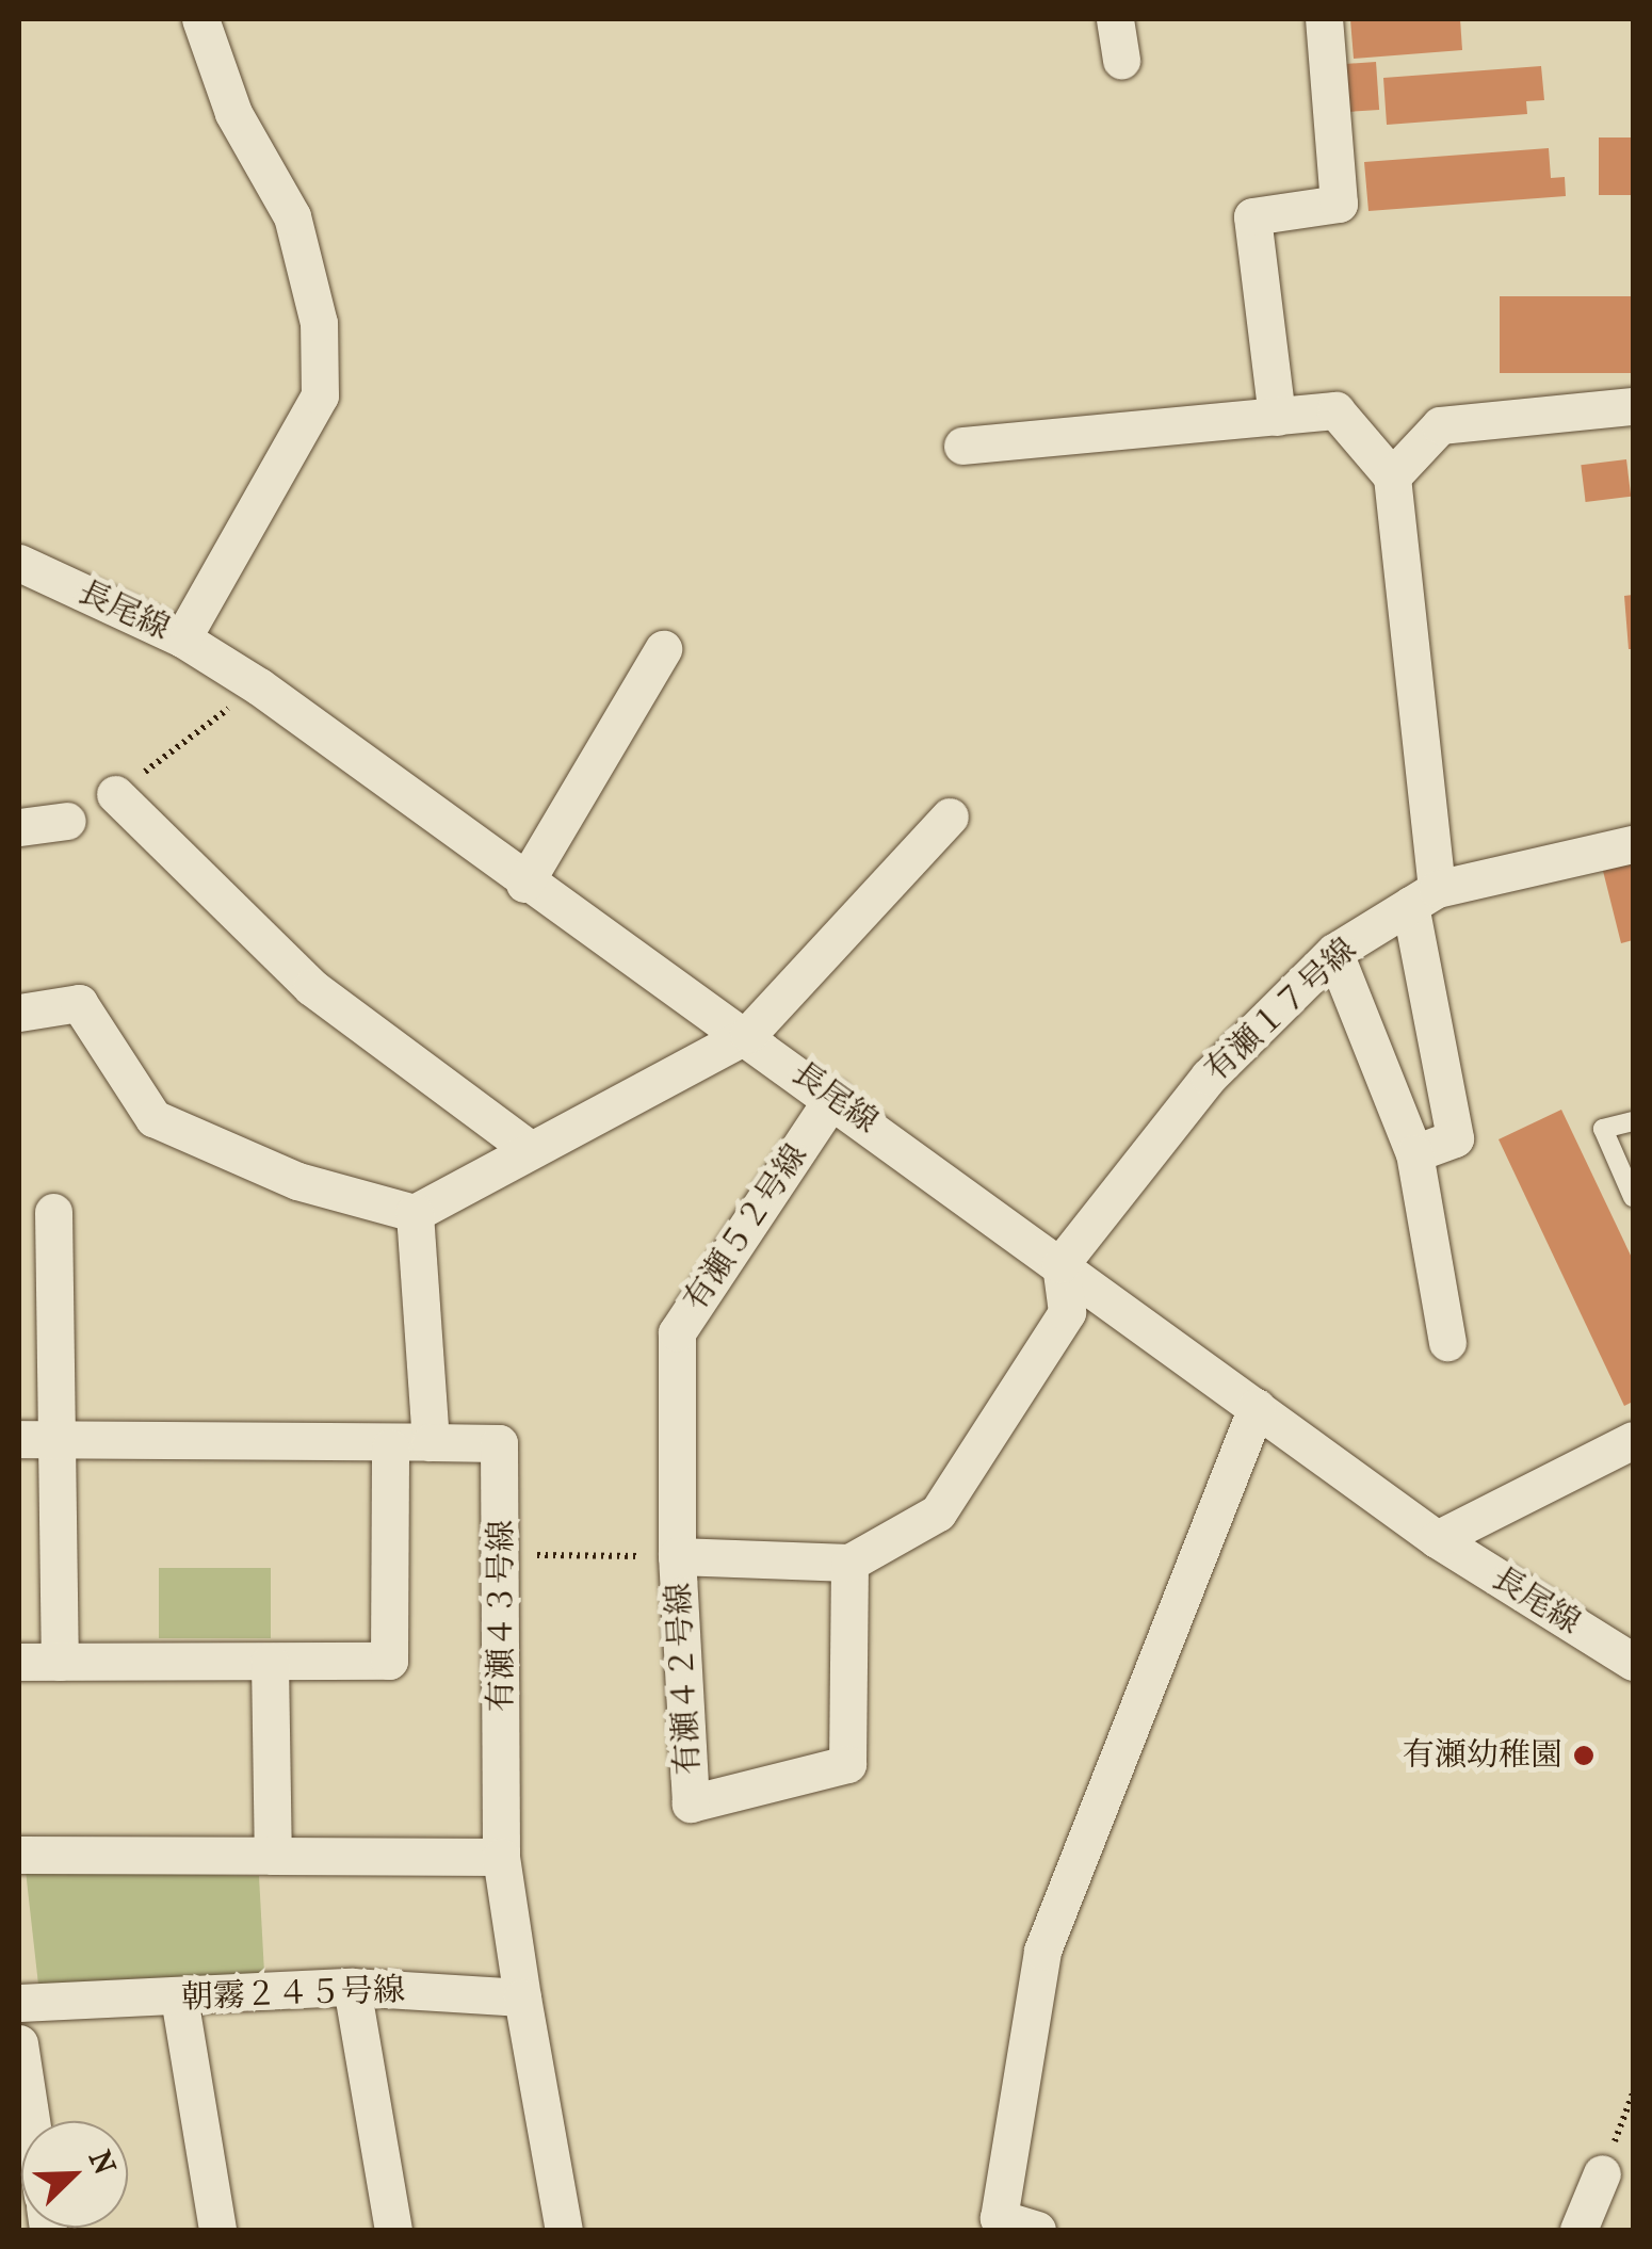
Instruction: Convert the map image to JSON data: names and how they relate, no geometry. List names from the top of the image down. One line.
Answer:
{"streets":{"street":["長尾線","有瀬１７号線","有瀬５２号線","有瀬４３号線","有瀬４２号線","朝霧２４５号線"]},"crossings":[["長尾線","有瀬１７号線"],["長尾線","有瀬５２号線"],["有瀬５２号線","有瀬４２号線"],["有瀬４３号線","朝霧２４５号線"]],"places":["有瀬幼稚園"],"north":"top right"}
